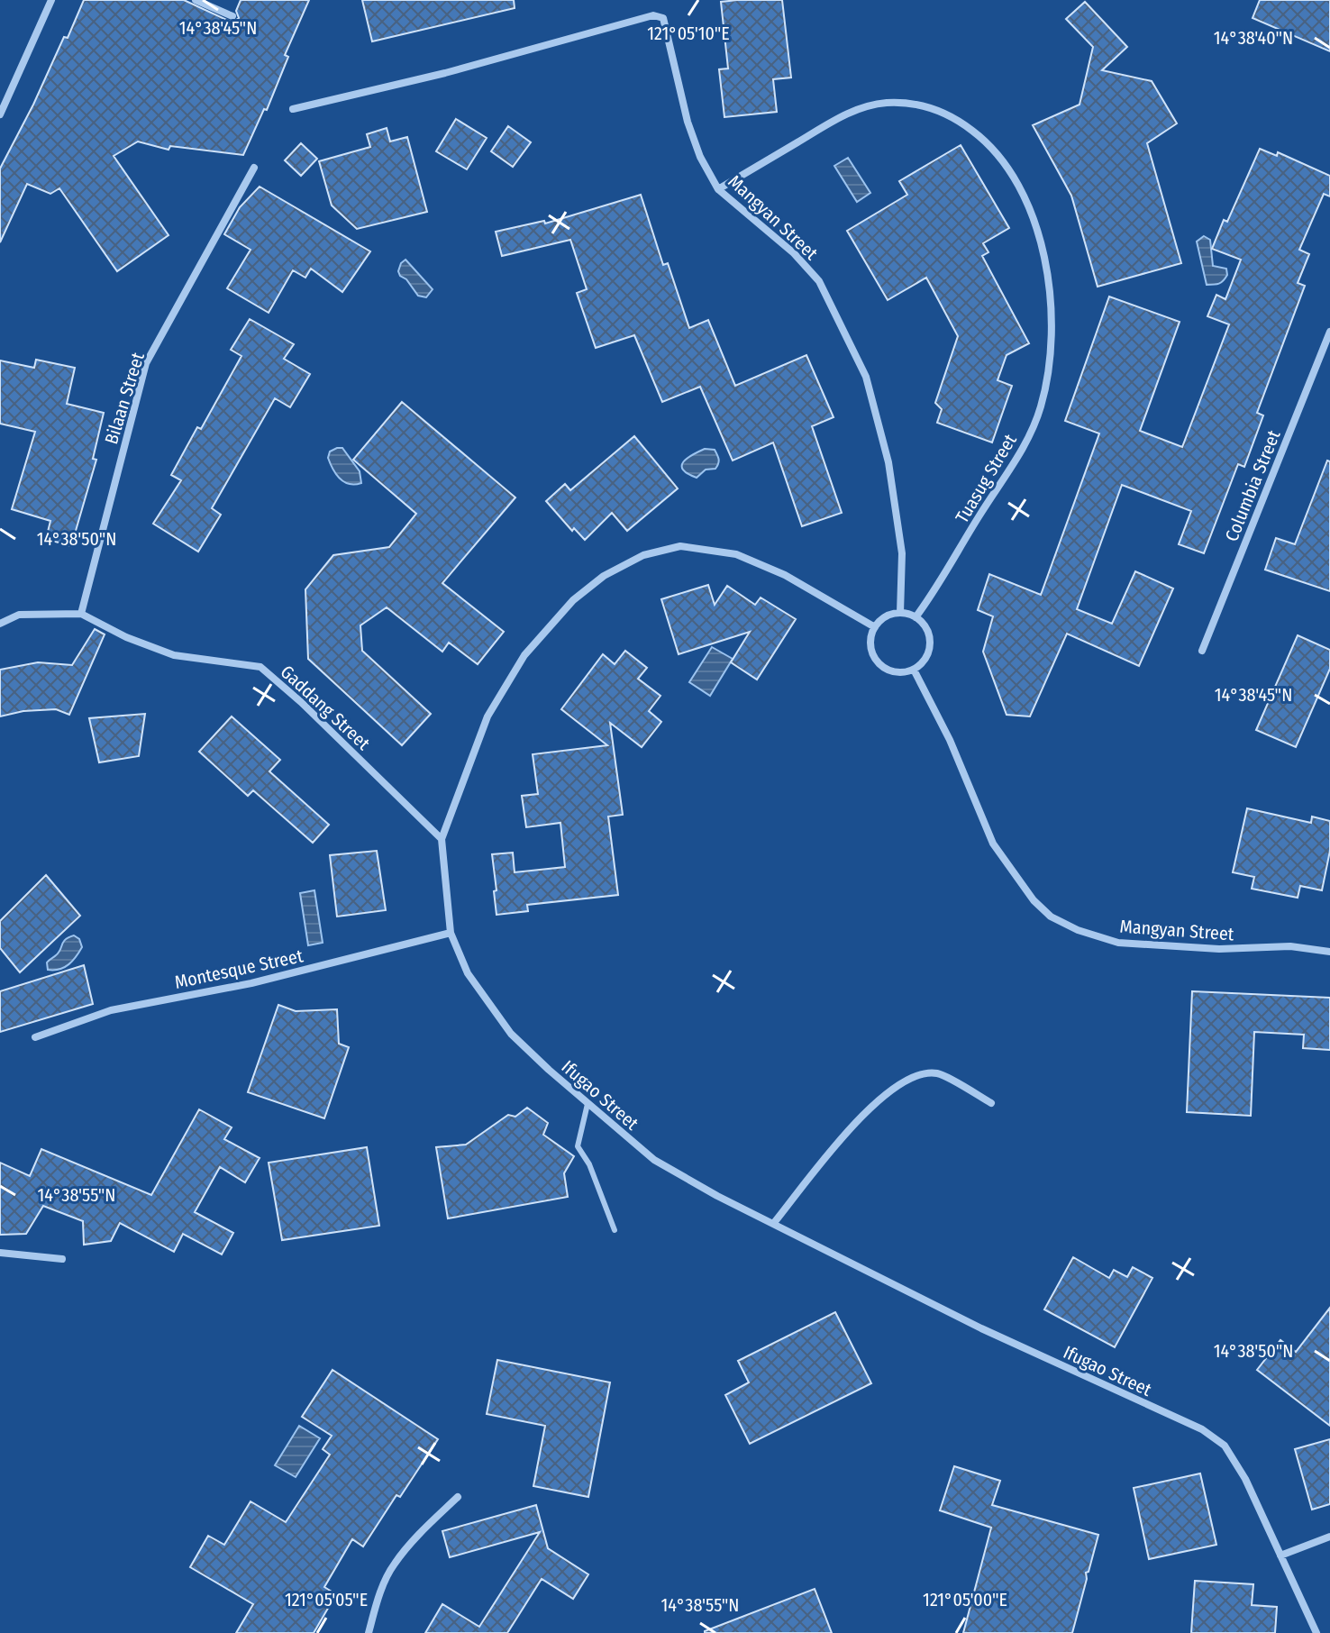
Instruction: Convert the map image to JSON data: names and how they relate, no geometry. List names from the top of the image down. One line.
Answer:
{"streets":{"street":["Mangyan Street","Bilaan Street","Tuasug Street","Columbia Street","Gaddang Street","Montesque Street","Ifugao Street"]},"crossings":[["Mangyan Street","Tuasug Street"],["Mangyan Street","Ifugao Street"],["Bilaan Street","Gaddang Street"],["Tuasug Street","Ifugao Street"],["Gaddang Street","Ifugao Street"],["Montesque Street","Ifugao Street"]],"coordinates":["14°38'45\"N","121°05'10\"E","14°38'40\"N","14°38'50\"N","14°38'55\"N","121°05'05\"E","121°05'00\"E"]}
